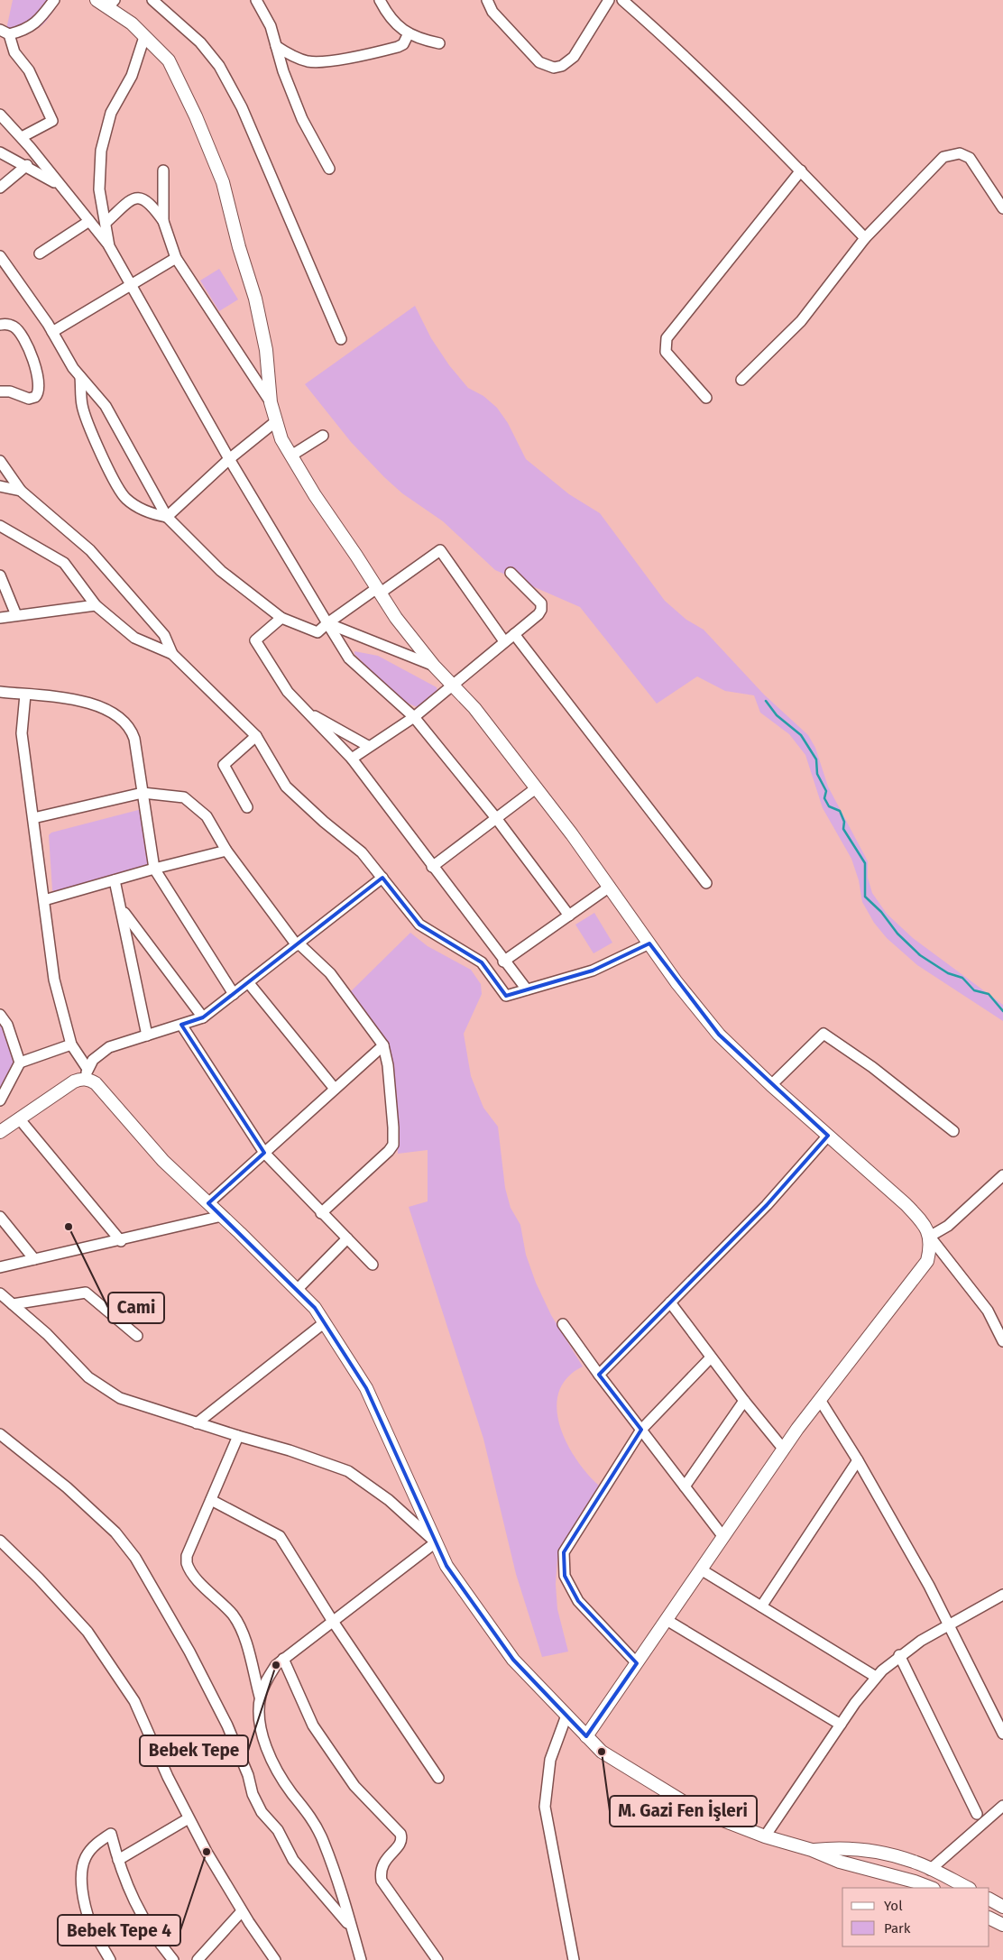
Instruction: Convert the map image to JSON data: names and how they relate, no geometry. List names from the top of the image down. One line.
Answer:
{"places":["Cami","Bebek Tepe","M. Gazi Fen İşleri","Bebek Tepe 4"],"legend":["Yol","Park"]}
